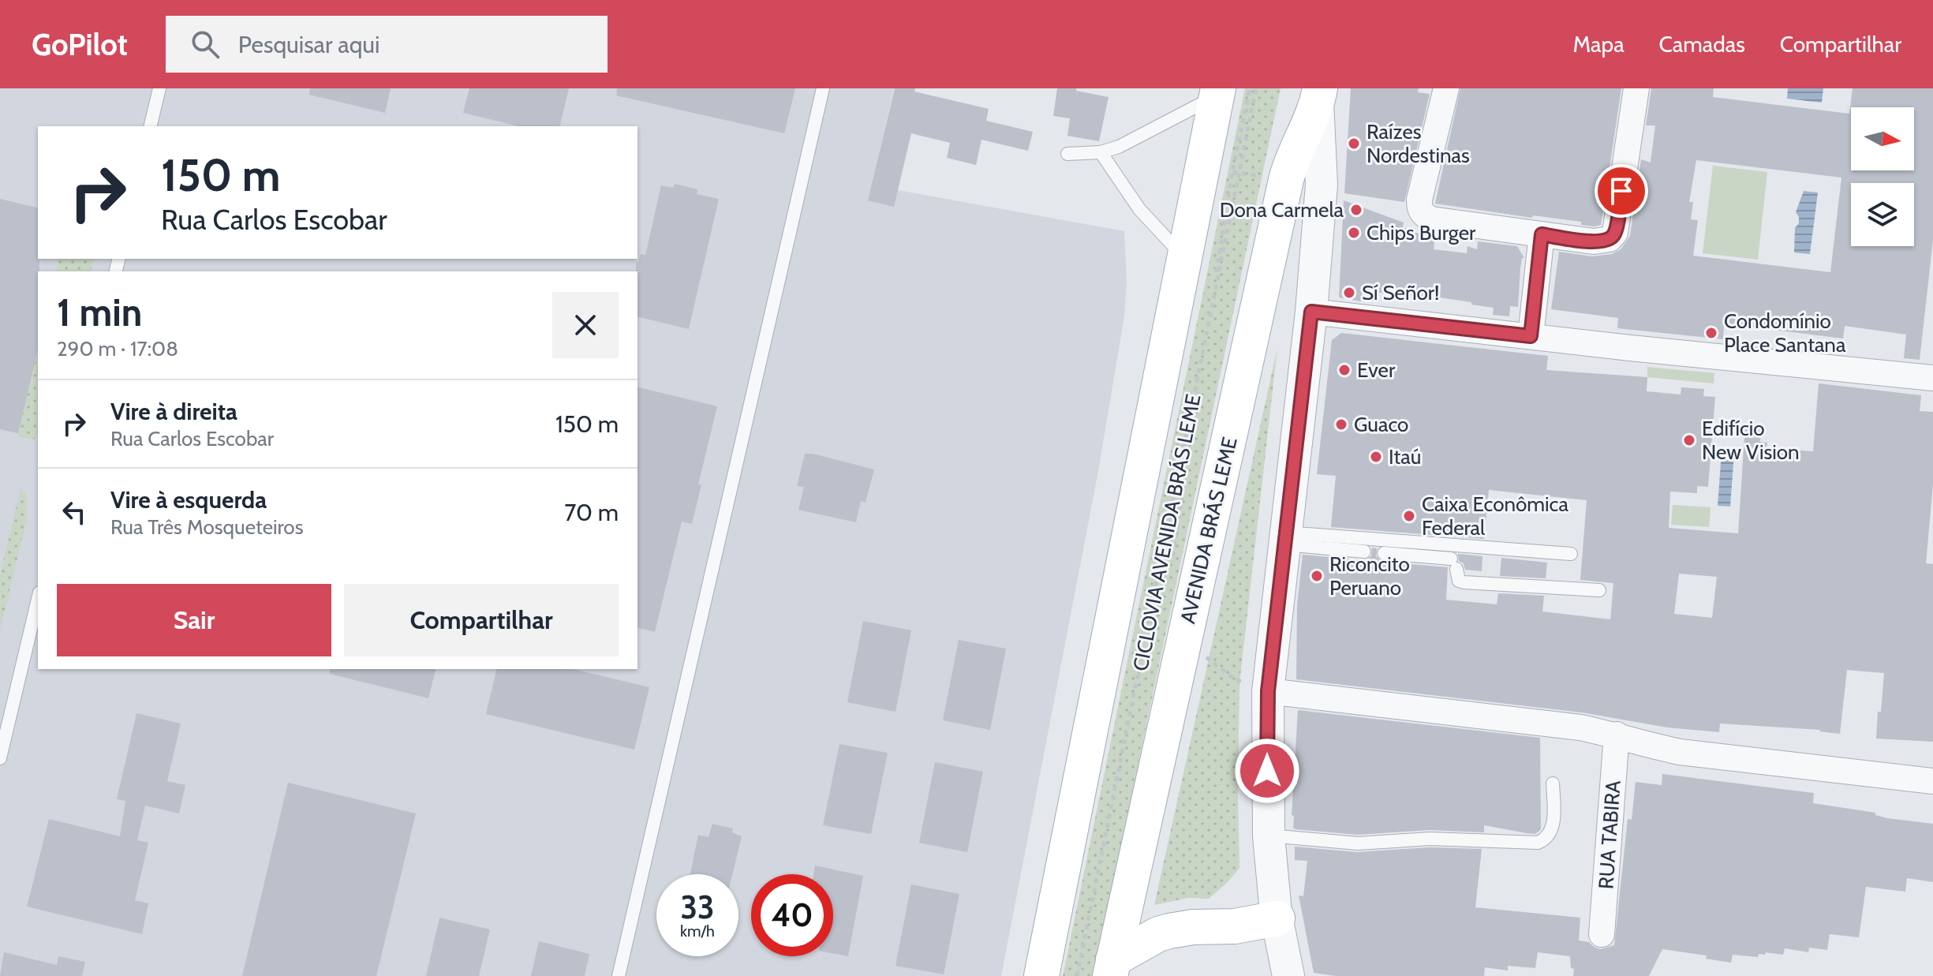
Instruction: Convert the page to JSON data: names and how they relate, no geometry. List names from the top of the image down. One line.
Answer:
{"streets":{"main road":["AVENIDA BRÁS LEME"],"street":["RUA TABIRA"],"path":["CICLOVIA AVENIDA BRÁS LEME"]},"places":["Raízes Nordestinas","Dona Carmela","Chips Burger","Sí Señor!","Condomínio Place Santana","Ever","Guaco","Edifício New Vision","Itaú","Caixa Econômica Federal","Riconcito Peruano"],"north":"right","page":{"header":"GoPilot","search":"Pesquisar aqui","nav":["Mapa","Camadas","Compartilhar"],"turn":["150 m","Rua Carlos Escobar"],"heading":["1 min","290 m · 17:08"],"list":[{"name":"Vire à direita","note":"Rua Carlos Escobar","value":"150 m"},{"name":"Vire à esquerda","note":"Rua Três Mosqueteiros","value":"70 m"}],"buttons":["Sair","Compartilhar"],"speed":"33 km/h","limit":"40"}}
